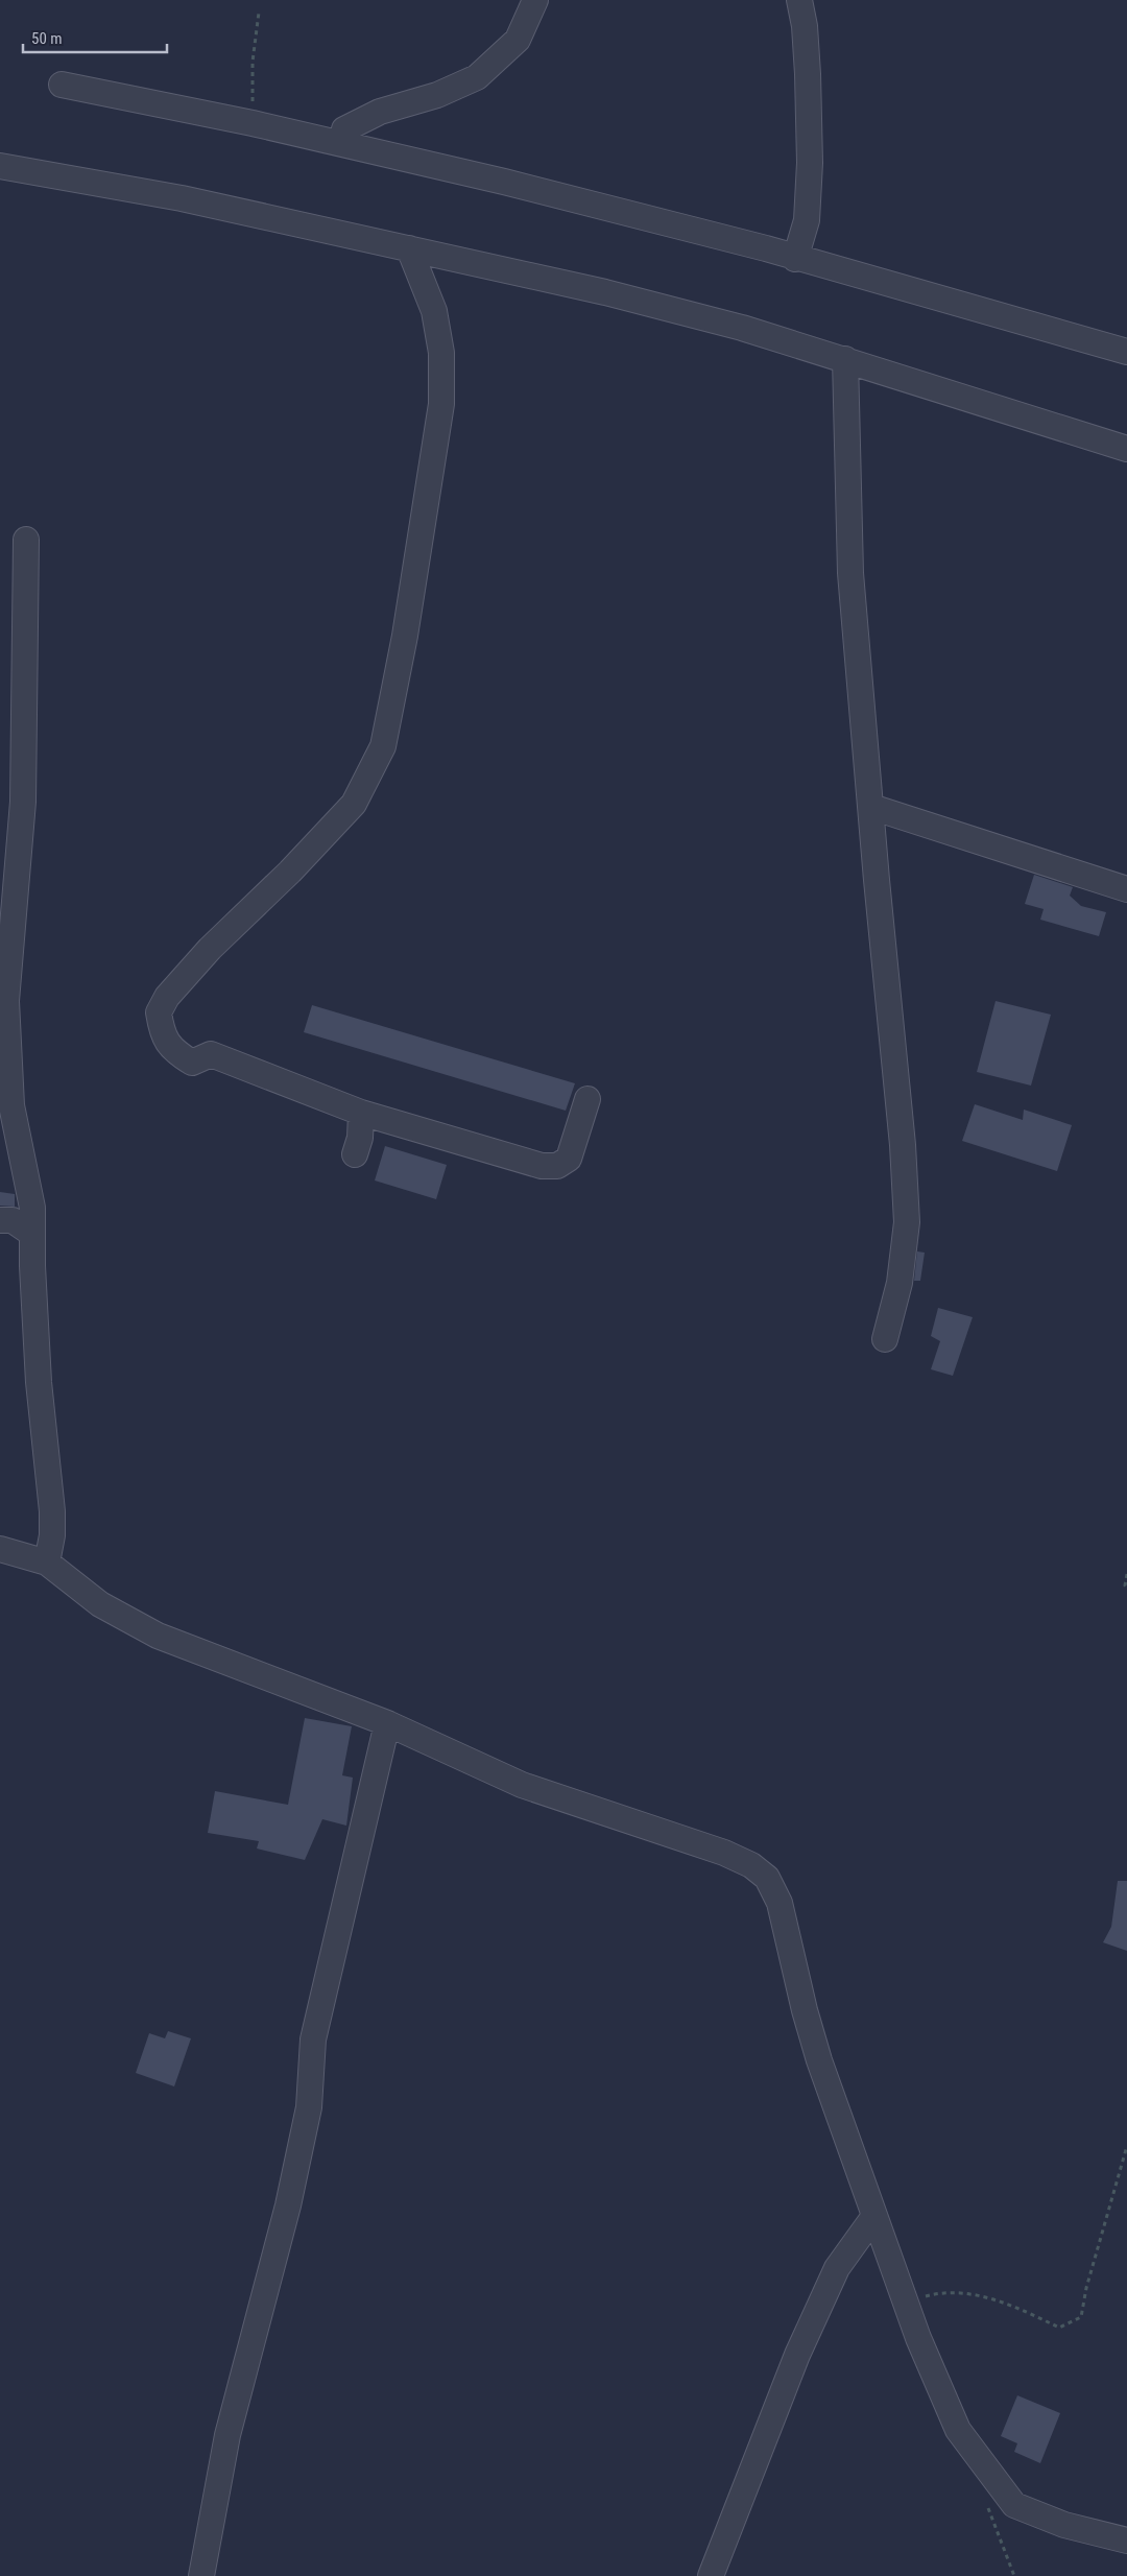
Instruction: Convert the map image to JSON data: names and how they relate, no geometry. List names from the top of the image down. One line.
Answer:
{"scale_bar":"50 m"}
